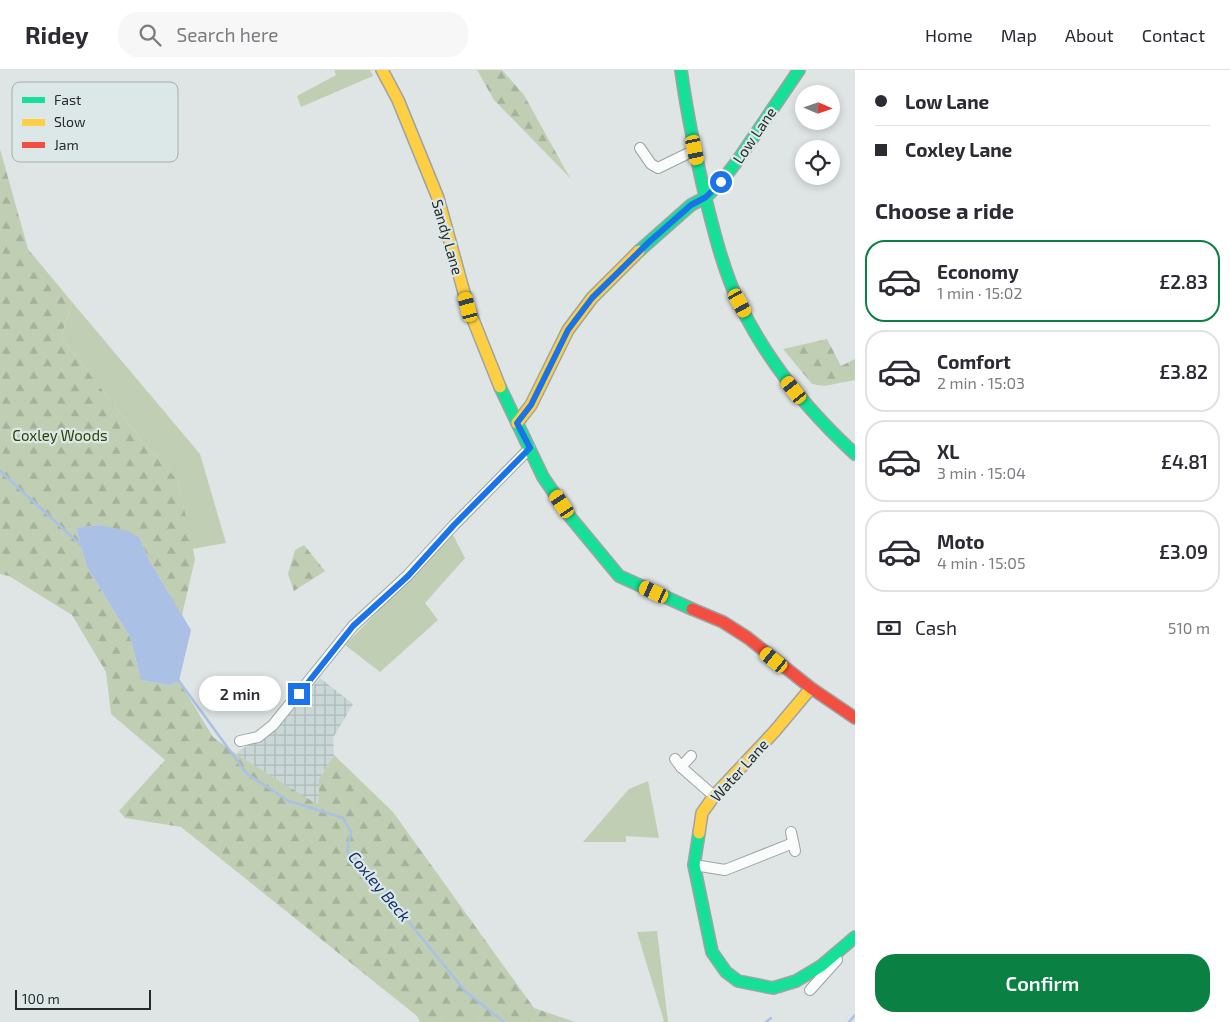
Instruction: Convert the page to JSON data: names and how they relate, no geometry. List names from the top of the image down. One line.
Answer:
{"streets":{"main road":["Low Lane","Sandy Lane","Water Lane"]},"crossings":[["Low Lane","Sandy Lane"],["Sandy Lane","Water Lane"]],"water":["Coxley Beck"],"parks":["Coxley Woods"],"legend":["Fast","Slow","Jam"],"scale_bar":"100 m","north":"right","page":{"header":"Ridey","search":"Search here","nav":["Home","Map","About","Contact"],"banner":["Low Lane","Coxley Lane"],"heading":"Choose a ride","list":[{"name":"Economy","note":"1 min · 15:02","value":"£2.83"},{"name":"Comfort","note":"2 min · 15:03","value":"£3.82"},{"name":"XL","note":"3 min · 15:04","value":"£4.81"},{"name":"Moto","note":"4 min · 15:05","value":"£3.09"}],"pay":["Cash","510 m"],"bubble":"2 min","buttons":"Confirm","scale":"100 m"}}
